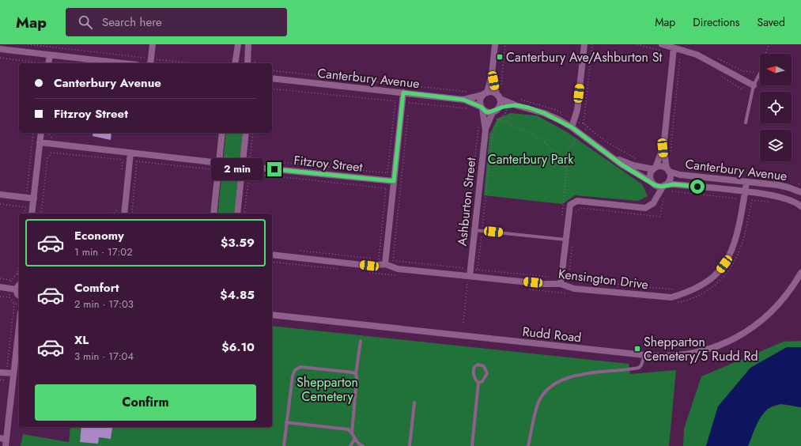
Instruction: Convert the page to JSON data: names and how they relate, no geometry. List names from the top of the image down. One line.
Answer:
{"streets":{"street":["Canterbury Avenue","Fitzroy Street","Ashburton Street","Kensington Drive","Rudd Road"]},"crossings":[["Canterbury Avenue","Ashburton Street"],["Canterbury Avenue","Kensington Drive"],["Ashburton Street","Kensington Drive"]],"parks":["Canterbury Park","Shepparton Cemetery"],"places":{"transit":["Canterbury Ave/Ashburton St","Shepparton Cemetery/5 Rudd Rd"]},"north":"left","page":{"header":"Map","search":"Search here","nav":["Map","Directions","Saved"],"banner":["Canterbury Avenue","Fitzroy Street"],"bubble":"2 min","list":[{"name":"Economy","note":"1 min · 17:02","value":"$3.59"},{"name":"Comfort","note":"2 min · 17:03","value":"$4.85"},{"name":"XL","note":"3 min · 17:04","value":"$6.10"}],"buttons":"Confirm"}}
